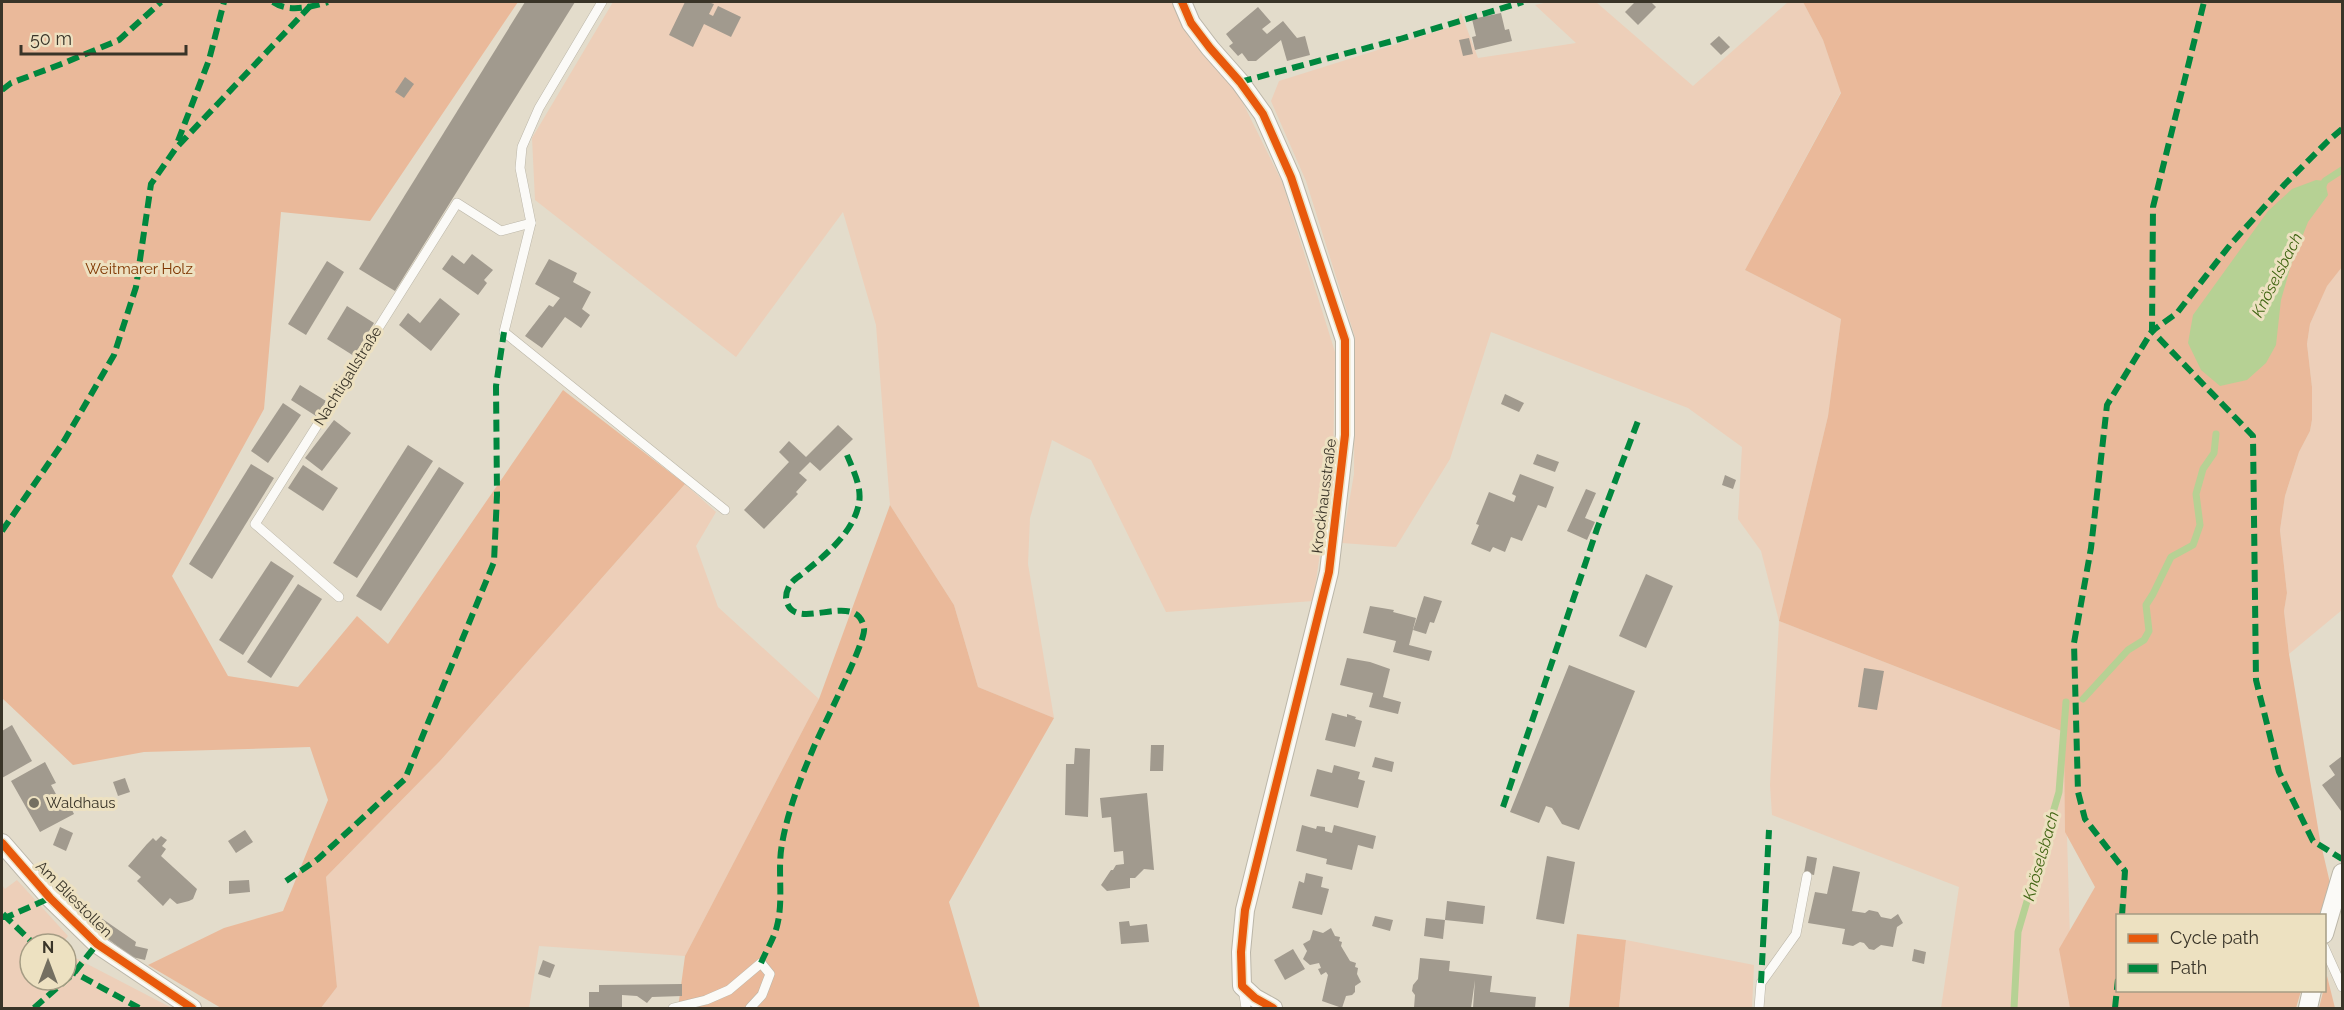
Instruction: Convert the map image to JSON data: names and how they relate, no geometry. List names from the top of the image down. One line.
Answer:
{"streets":{"street":["Krockhausstraße","Am Bliestollen"],"lane":["Nachtigallstraße"]},"water":["Knöselsbach"],"parks":["Weitmarer Holz"],"places":["Waldhaus"],"legend":["Cycle path","Path"],"scale_bar":"50 m","north":"top"}
